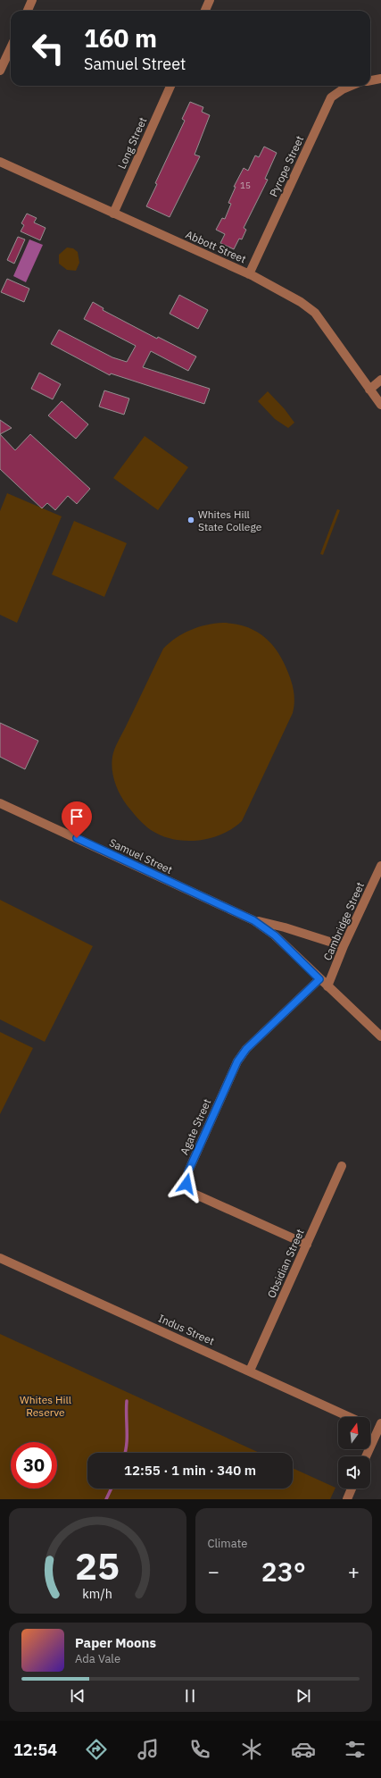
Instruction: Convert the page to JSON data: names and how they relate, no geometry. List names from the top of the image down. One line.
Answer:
{"streets":{"street":["Long Street","Pyrope Street","Abbott Street","Samuel Street","Cambridge Street","Agate Street","Obsidian Street","Indus Street"]},"crossings":[["Long Street","Abbott Street"],["Pyrope Street","Abbott Street"],["Samuel Street","Cambridge Street"],["Samuel Street","Agate Street"],["Agate Street","Obsidian Street"],["Obsidian Street","Indus Street"]],"parks":["Whites Hill Reserve"],"places":["Whites Hill State College"],"house_numbers":["15"],"north":"top","page":{"turn":["160 m","Samuel Street"],"limit":"30","trip":"12:55 · 1 min · 340 m","tile":"Climate","heat":["−","23°","+"],"song":["Paper Moons","Ada Vale"],"tabs":"12:54","gauge":["25","km/h"]}}
